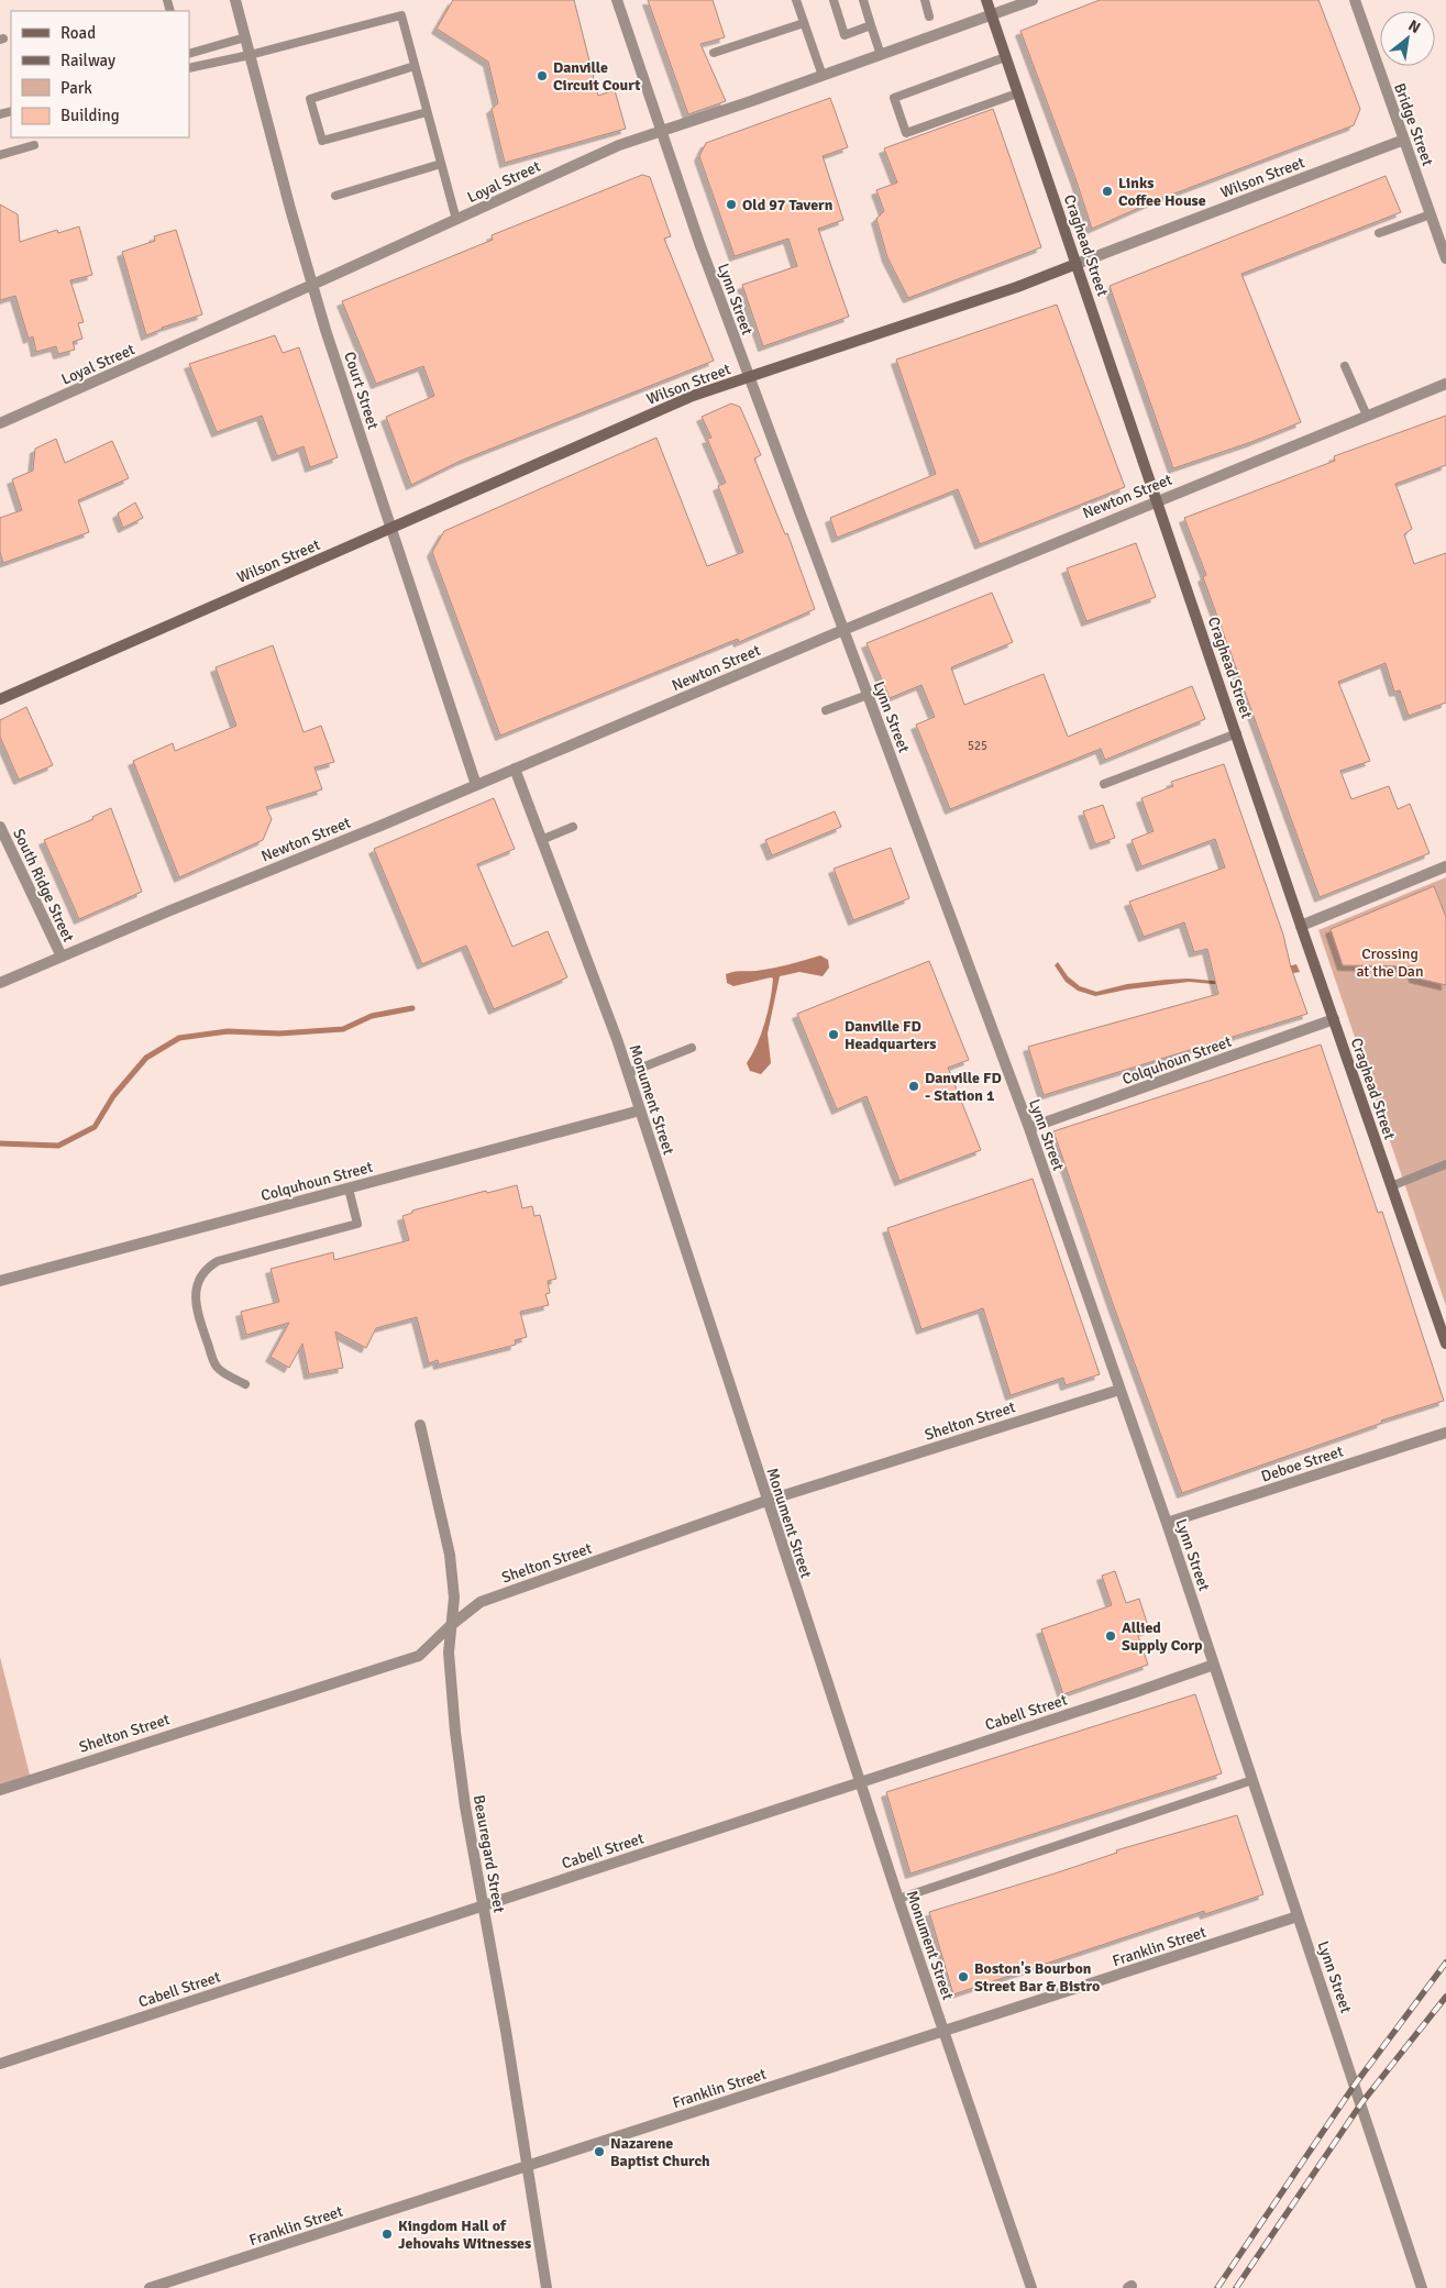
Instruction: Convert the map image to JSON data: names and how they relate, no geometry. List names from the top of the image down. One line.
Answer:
{"streets":{"main road":["Wilson Street","Craghead Street"],"street":["Bridge Street","Loyal Street","Lynn Street","Court Street","Newton Street","South Ridge Street","Colquhoun Street","Monument Street","Shelton Street","Deboe Street","Cabell Street","Beauregard Street","Franklin Street"]},"crossings":[["Bridge Street","Wilson Street"],["Wilson Street","Craghead Street"],["Wilson Street","Lynn Street"],["Wilson Street","Court Street"],["Loyal Street","Craghead Street"],["Loyal Street","Lynn Street"],["Loyal Street","Court Street"],["Craghead Street","Newton Street"],["Craghead Street","Colquhoun Street"],["Lynn Street","Newton Street"],["Lynn Street","Colquhoun Street"],["Lynn Street","Shelton Street"],["Lynn Street","Deboe Street"],["Lynn Street","Cabell Street"],["Lynn Street","Franklin Street"],["Court Street","Newton Street"],["Newton Street","South Ridge Street"],["Newton Street","Monument Street"],["Colquhoun Street","Monument Street"],["Monument Street","Shelton Street"],["Monument Street","Cabell Street"],["Monument Street","Franklin Street"],["Shelton Street","Beauregard Street"],["Cabell Street","Beauregard Street"],["Beauregard Street","Franklin Street"]],"parks":["Crossing at the Dan"],"places":["Danville Circuit Court","Links Coffee House","Old 97 Tavern","Danville FD Headquarters","Danville FD - Station 1","Allied Supply Corp","Boston's Bourbon Street Bar & Bistro","Nazarene Baptist Church","Kingdom Hall of Jehovahs Witnesses"],"house_numbers":["525"],"legend":["Road","Railway","Park","Building"],"north":"top right"}
